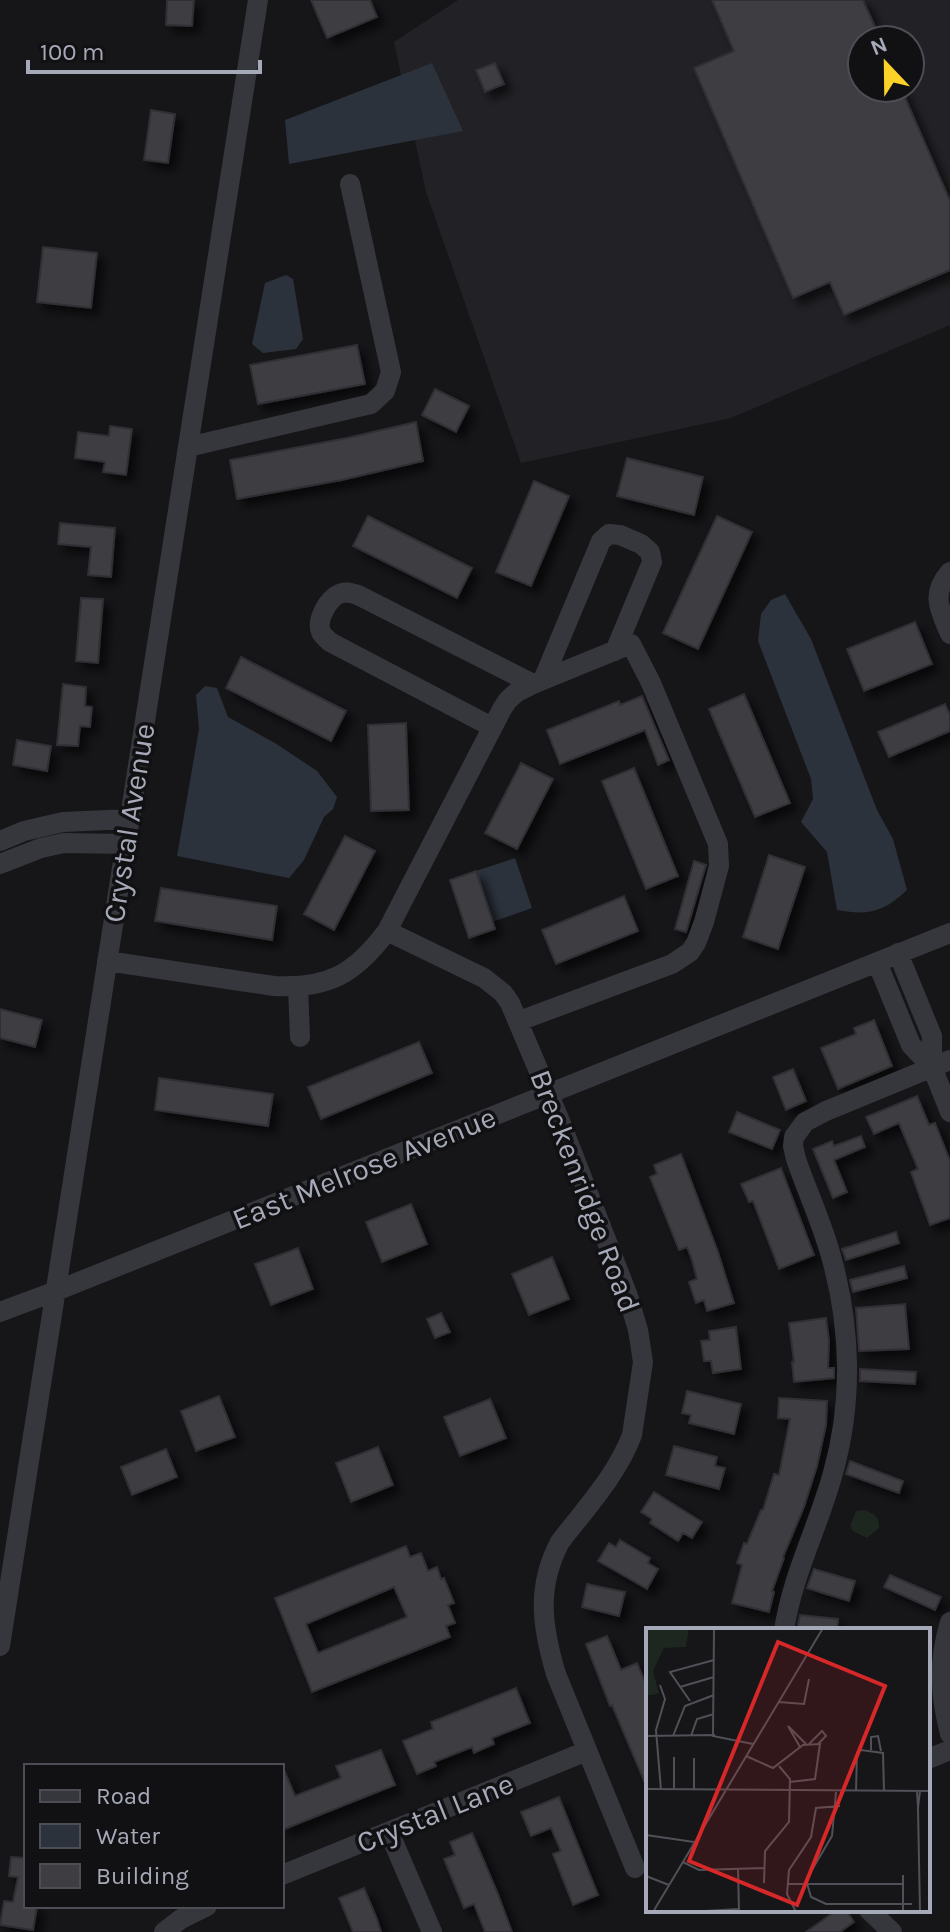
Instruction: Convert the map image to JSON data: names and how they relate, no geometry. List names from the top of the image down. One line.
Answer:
{"streets":{"street":["Crystal Avenue","East Melrose Avenue","Breckenridge Road","Crystal Lane"]},"crossings":[["Crystal Avenue","East Melrose Avenue"],["East Melrose Avenue","Breckenridge Road"],["Breckenridge Road","Crystal Lane"]],"legend":["Road","Water","Building"],"scale_bar":"100 m","north":"top"}
